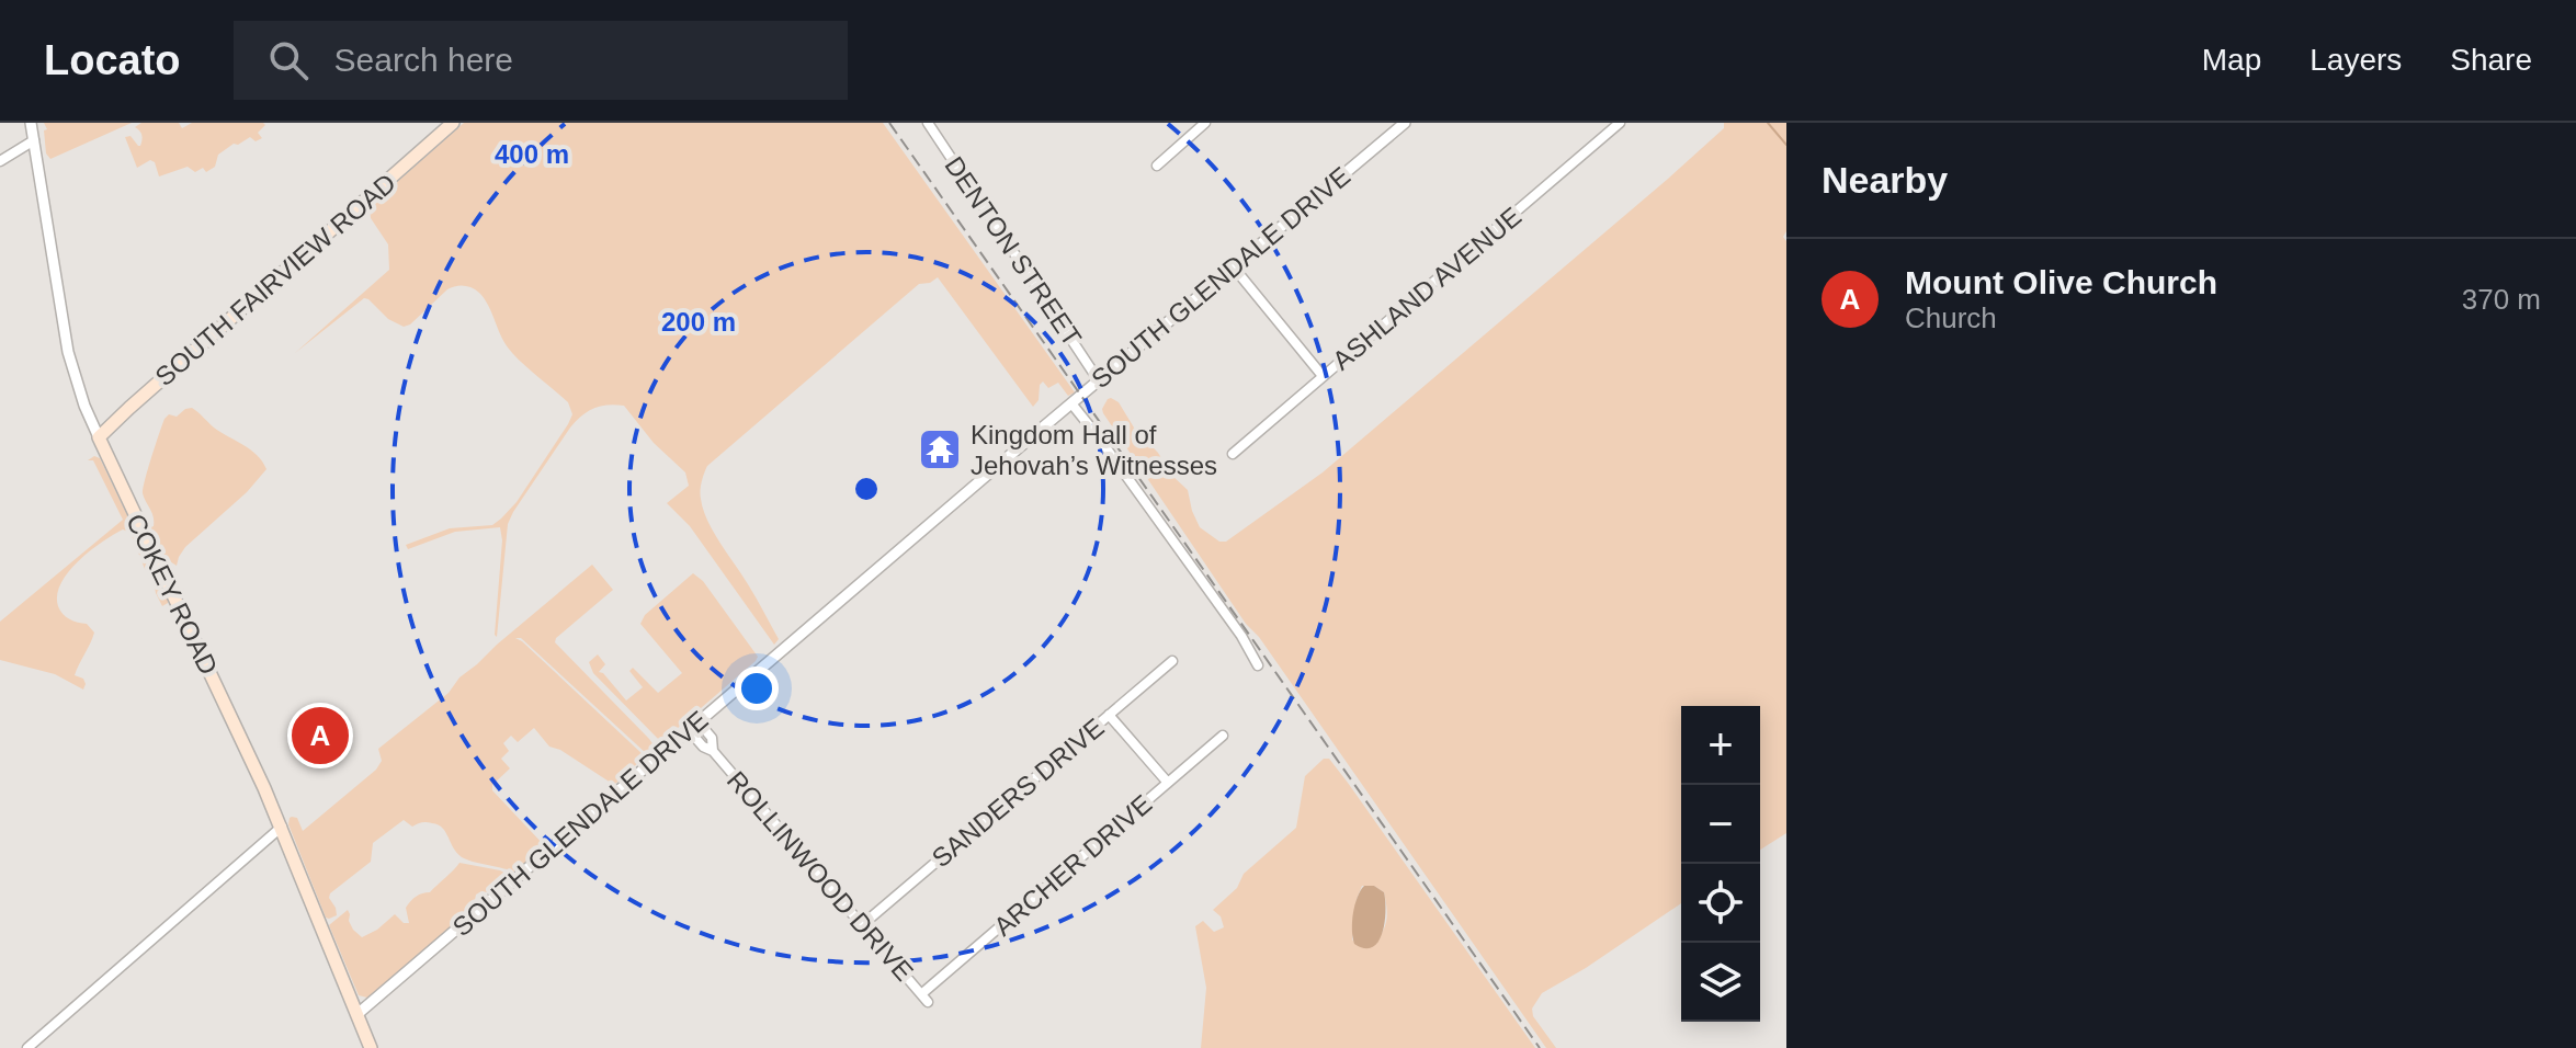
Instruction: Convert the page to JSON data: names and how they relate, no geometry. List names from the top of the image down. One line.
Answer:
{"streets":{"main road":["SOUTH FAIRVIEW ROAD","COKEY ROAD"],"street":["DENTON STREET","SOUTH GLENDALE DRIVE","ASHLAND AVENUE","SANDERS DRIVE","ARCHER DRIVE","ROLLINWOOD DRIVE"]},"crossings":[["DENTON STREET","SOUTH GLENDALE DRIVE"],["SOUTH GLENDALE DRIVE","COKEY ROAD"],["SOUTH GLENDALE DRIVE","ROLLINWOOD DRIVE"],["SOUTH FAIRVIEW ROAD","COKEY ROAD"],["SANDERS DRIVE","ROLLINWOOD DRIVE"],["ARCHER DRIVE","ROLLINWOOD DRIVE"]],"places":{"temple":["Kingdom Hall of Jehovah’s Witnesses"]},"page":{"header":"Locato","search":"Search here","nav":["Map","Layers","Share"],"heading":"Nearby","list":[{"mark":"A","name":"Mount Olive Church","note":"Church","value":"370 m"}],"pins":"A","map_buttons":["+","−"]},"rings":["400 m","200 m"]}
